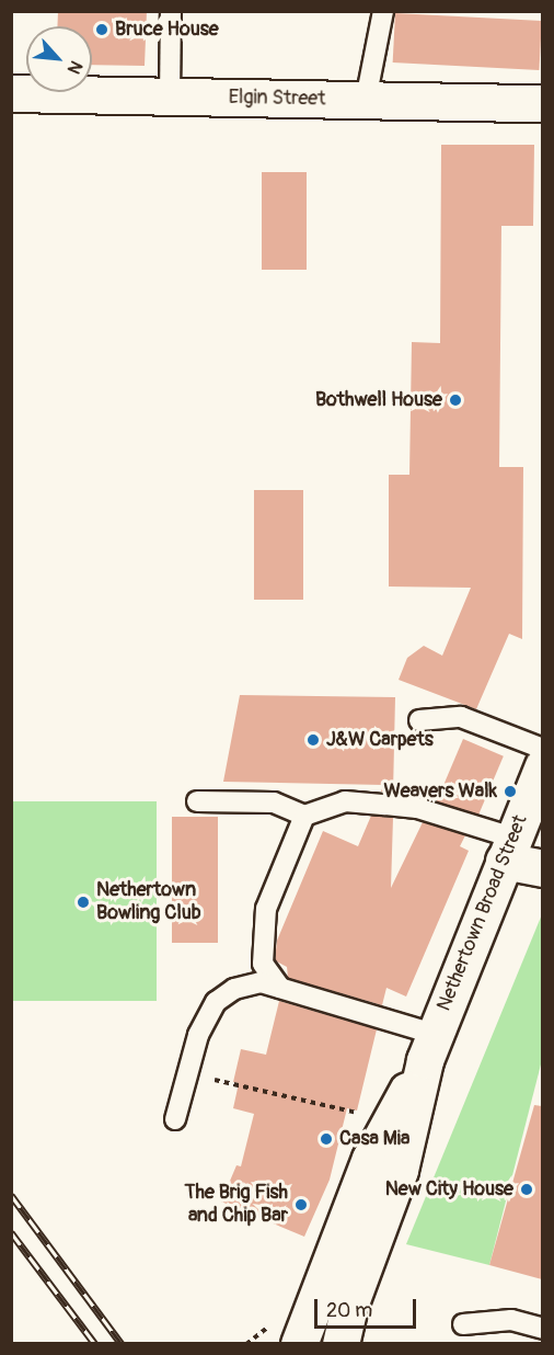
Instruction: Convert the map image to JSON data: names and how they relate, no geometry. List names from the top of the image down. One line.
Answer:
{"streets":{"main road":["Elgin Street","Nethertown Broad Street"]},"places":["Bruce House","Bothwell House","J&W Carpets","Weavers Walk","Nethertown Bowling Club","Casa Mia","New City House","The Brig Fish and Chip Bar"],"scale_bar":"20 m","north":"bottom right"}
